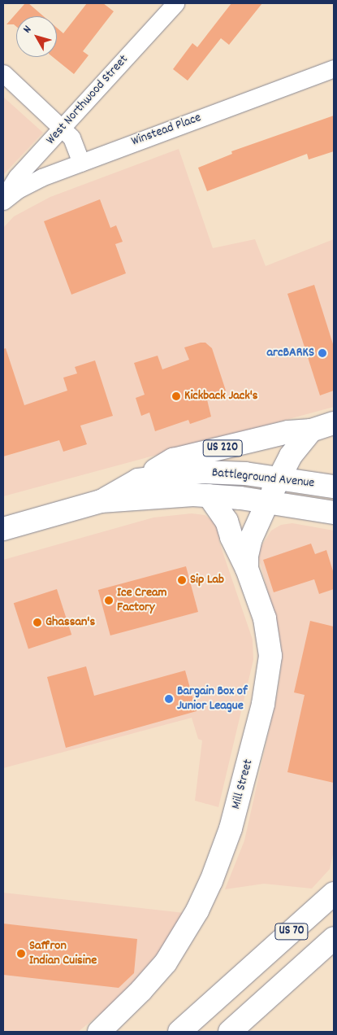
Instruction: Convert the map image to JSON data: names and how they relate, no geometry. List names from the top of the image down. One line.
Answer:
{"streets":{"main road":["US 220","Battleground Avenue","Mill Street","US 70"],"street":["West Northwood Street","Winstead Place"]},"crossings":[["West Northwood Street","Winstead Place"],["US 220","Battleground Avenue"],["US 220","Mill Street"],["Battleground Avenue","Mill Street"]],"places":["arcBARKS","Kickback Jack's","Sip Lab","Ice Cream Factory","Ghassan's","Bargain Box of Junior League","Saffron Indian Cuisine"],"north":"top left"}
